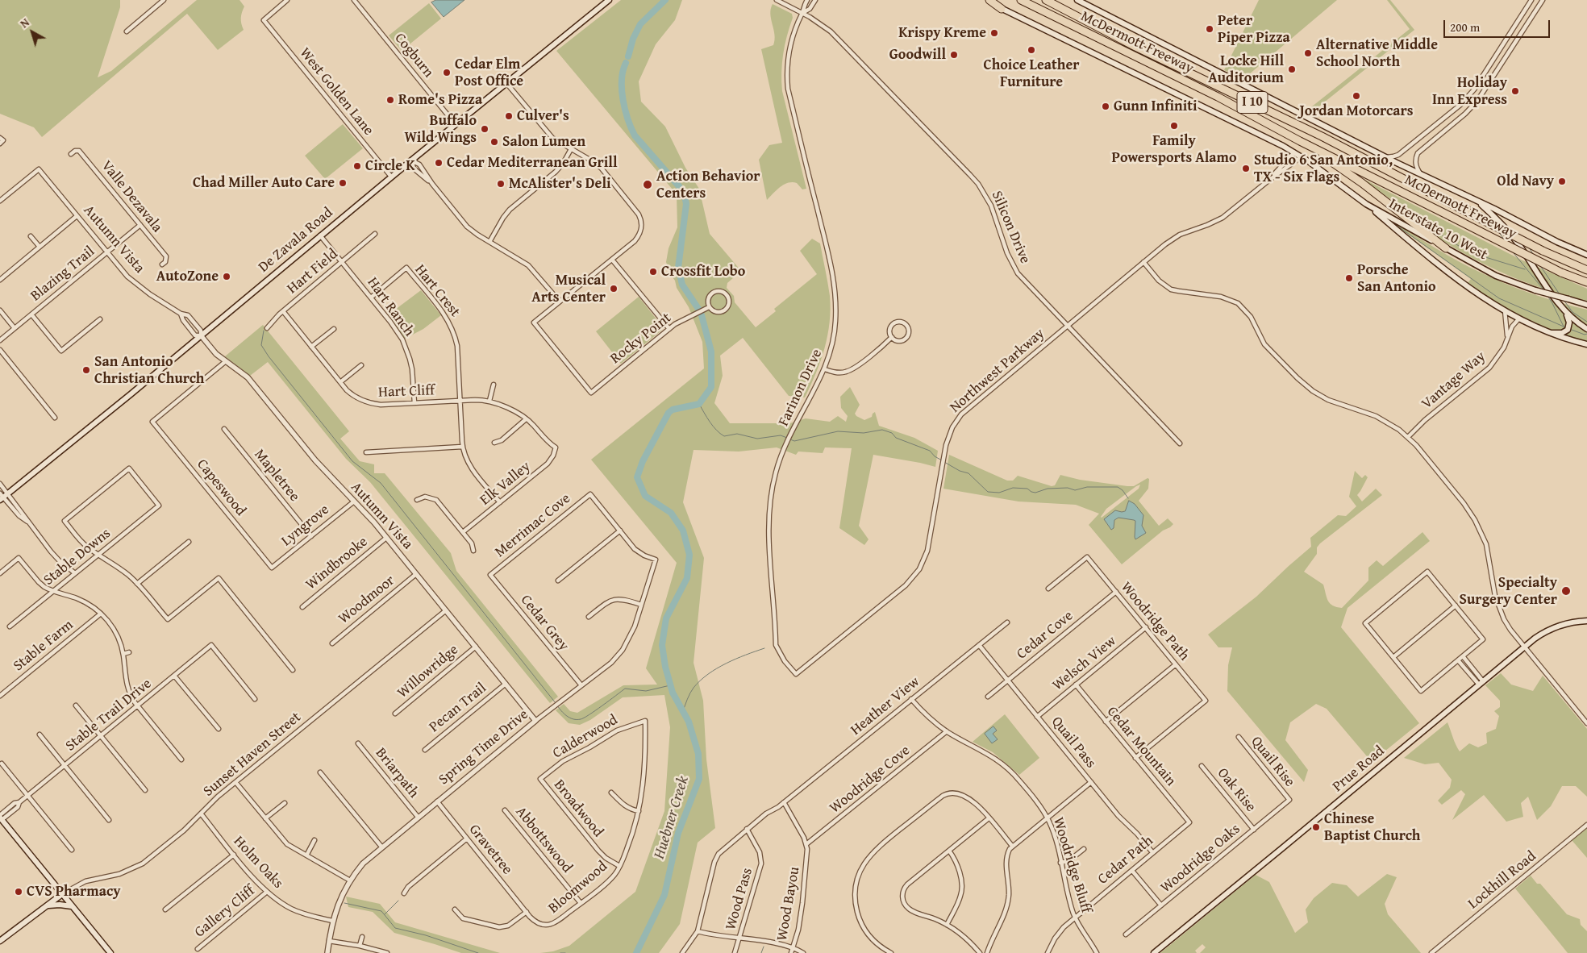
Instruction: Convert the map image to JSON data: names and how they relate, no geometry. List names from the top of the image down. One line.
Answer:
{"streets":{"highway":["McDermott Freeway","I 10"],"main road":["Interstate 10 West","De Zavala Road","Prue Road"],"street":["Cogburn","West Golden Lane","Valle Dezavala","Silicon Drive","Autumn Vista","Hart Field","Blazing Trail","Hart Crest","Hart Ranch","Rocky Point","Northwest Parkway","Vantage Way","Farinon Drive","Hart Cliff","Mapletree","Elk Valley","Capeswood","Lyngrove","Merrimac Cove","Stable Downs","Windbrooke","Woodmoor","Woodridge Path","Cedar Grey","Cedar Cove","Stable Farm","Welsch View","Willowridge","Heather View","Pecan Trail","Stable Trail Drive","Calderwood","Quail Pass","Cedar Mountain","Spring Time Drive","Sunset Haven Street","Quail Rise","Briarpath","Woodridge Cove","Oak Rise","Broadwood","Abbottswood","Gravetree","Woodridge Oaks","Cedar Path","Holm Oaks","Woodridge Bluff","Lockhill Road","Bloomwood","Wood Pass","Wood Bayou","Gallery Cliff"]},"crossings":[["Cogburn","De Zavala Road"],["West Golden Lane","De Zavala Road"],["Valle Dezavala","Blazing Trail"],["Silicon Drive","Northwest Parkway"],["Silicon Drive","Farinon Drive"],["Interstate 10 West","Northwest Parkway"],["Autumn Vista","De Zavala Road"],["Autumn Vista","Blazing Trail"],["Autumn Vista","Capeswood"],["Autumn Vista","Lyngrove"],["Autumn Vista","Windbrooke"],["Autumn Vista","Woodmoor"],["Autumn Vista","Willowridge"],["Autumn Vista","Pecan Trail"],["Autumn Vista","Spring Time Drive"],["Autumn Vista","Sunset Haven Street"],["De Zavala Road","Hart Ranch"],["Hart Field","Hart Ranch"],["Hart Field","Hart Cliff"],["Hart Crest","Hart Ranch"],["Hart Crest","Hart Cliff"],["Hart Crest","Elk Valley"],["Hart Ranch","Hart Cliff"],["Northwest Parkway","Farinon Drive"],["Hart Cliff","Elk Valley"],["Mapletree","Lyngrove"],["Capeswood","Lyngrove"],["Merrimac Cove","Cedar Grey"],["Merrimac Cove","Spring Time Drive"],["Woodridge Path","Cedar Cove"],["Woodridge Path","Welsch View"],["Woodridge Path","Cedar Mountain"],["Cedar Grey","Spring Time Drive"],["Cedar Cove","Quail Pass"],["Welsch View","Quail Pass"],["Welsch View","Cedar Mountain"],["Heather View","Quail Pass"],["Heather View","Woodridge Bluff"],["Heather View","Wood Pass"],["Calderwood","Broadwood"],["Calderwood","Bloomwood"],["Quail Pass","Cedar Path"],["Cedar Mountain","Cedar Path"],["Spring Time Drive","Briarpath"],["Spring Time Drive","Gravetree"],["Spring Time Drive","Holm Oaks"],["Sunset Haven Street","Holm Oaks"],["Quail Rise","Woodridge Oaks"],["Woodridge Cove","Woodridge Bluff"],["Woodridge Cove","Wood Bayou"],["Oak Rise","Woodridge Oaks"],["Broadwood","Bloomwood"],["Abbottswood","Bloomwood"],["Gravetree","Bloomwood"],["Cedar Path","Woodridge Bluff"],["Holm Oaks","Gallery Cliff"]],"water":["Huebner Creek"],"places":["Peter Piper Pizza","Krispy Kreme","Choice Leather Furniture","Alternative Middle School North","Goodwill","Locke Hill Auditorium","Cedar Elm Post Office","Holiday Inn Express","Jordan Motorcars","Rome's Pizza","Gunn Infiniti","Culver's","Family Powersports Alamo","Buffalo Wild Wings","Salon Lumen","Cedar Mediterranean Grill","Circle K","Studio 6 San Antonio, TX - Six Flags","Old Navy","Chad Miller Auto Care","McAlister's Deli","Action Behavior Centers","Crossfit Lobo","AutoZone","Porsche San Antonio","Musical Arts Center","San Antonio Christian Church","Specialty Surgery Center","Chinese Baptist Church","CVS Pharmacy"],"scale_bar":"200 m","north":"top left"}
